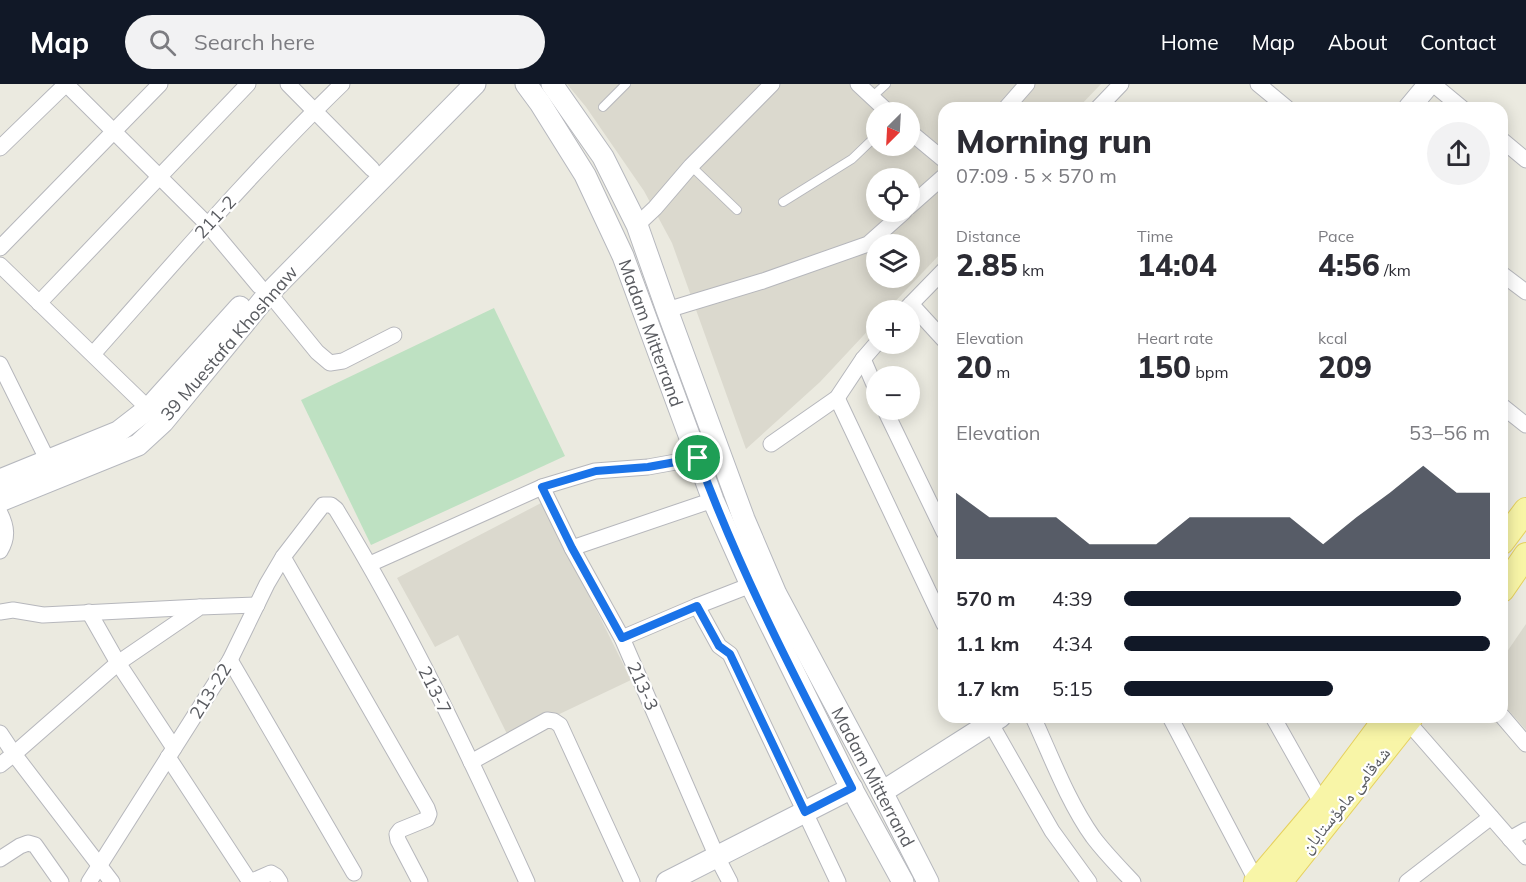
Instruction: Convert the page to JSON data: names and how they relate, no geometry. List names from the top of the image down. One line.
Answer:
{"streets":{"main road":["Madam Mitterrand","39 Muestafa Khoshnaw","شەقامی مامۆستایان"],"street":["211-2","213-3","213-7","213-22"]},"crossings":[["213-7","213-22"]],"north":"bottom left","page":{"header":"Map","search":"Search here","nav":["Home","Map","About","Contact"],"map_buttons":["+","−"],"heading":["Morning run","07:09 · 5 × 570 m"],"stats":[["Distance","2.85 km"],["Time","14:04"],["Pace","4:56 /km"],["Elevation","20 m"],["Heart rate","150 bpm"],["kcal","209"]],"chart":["Elevation","53–56 m"],"list":[{"name":"570 m","note":"4:39"},{"name":"1.1 km","note":"4:34"},{"name":"1.7 km","note":"5:15"}]}}
